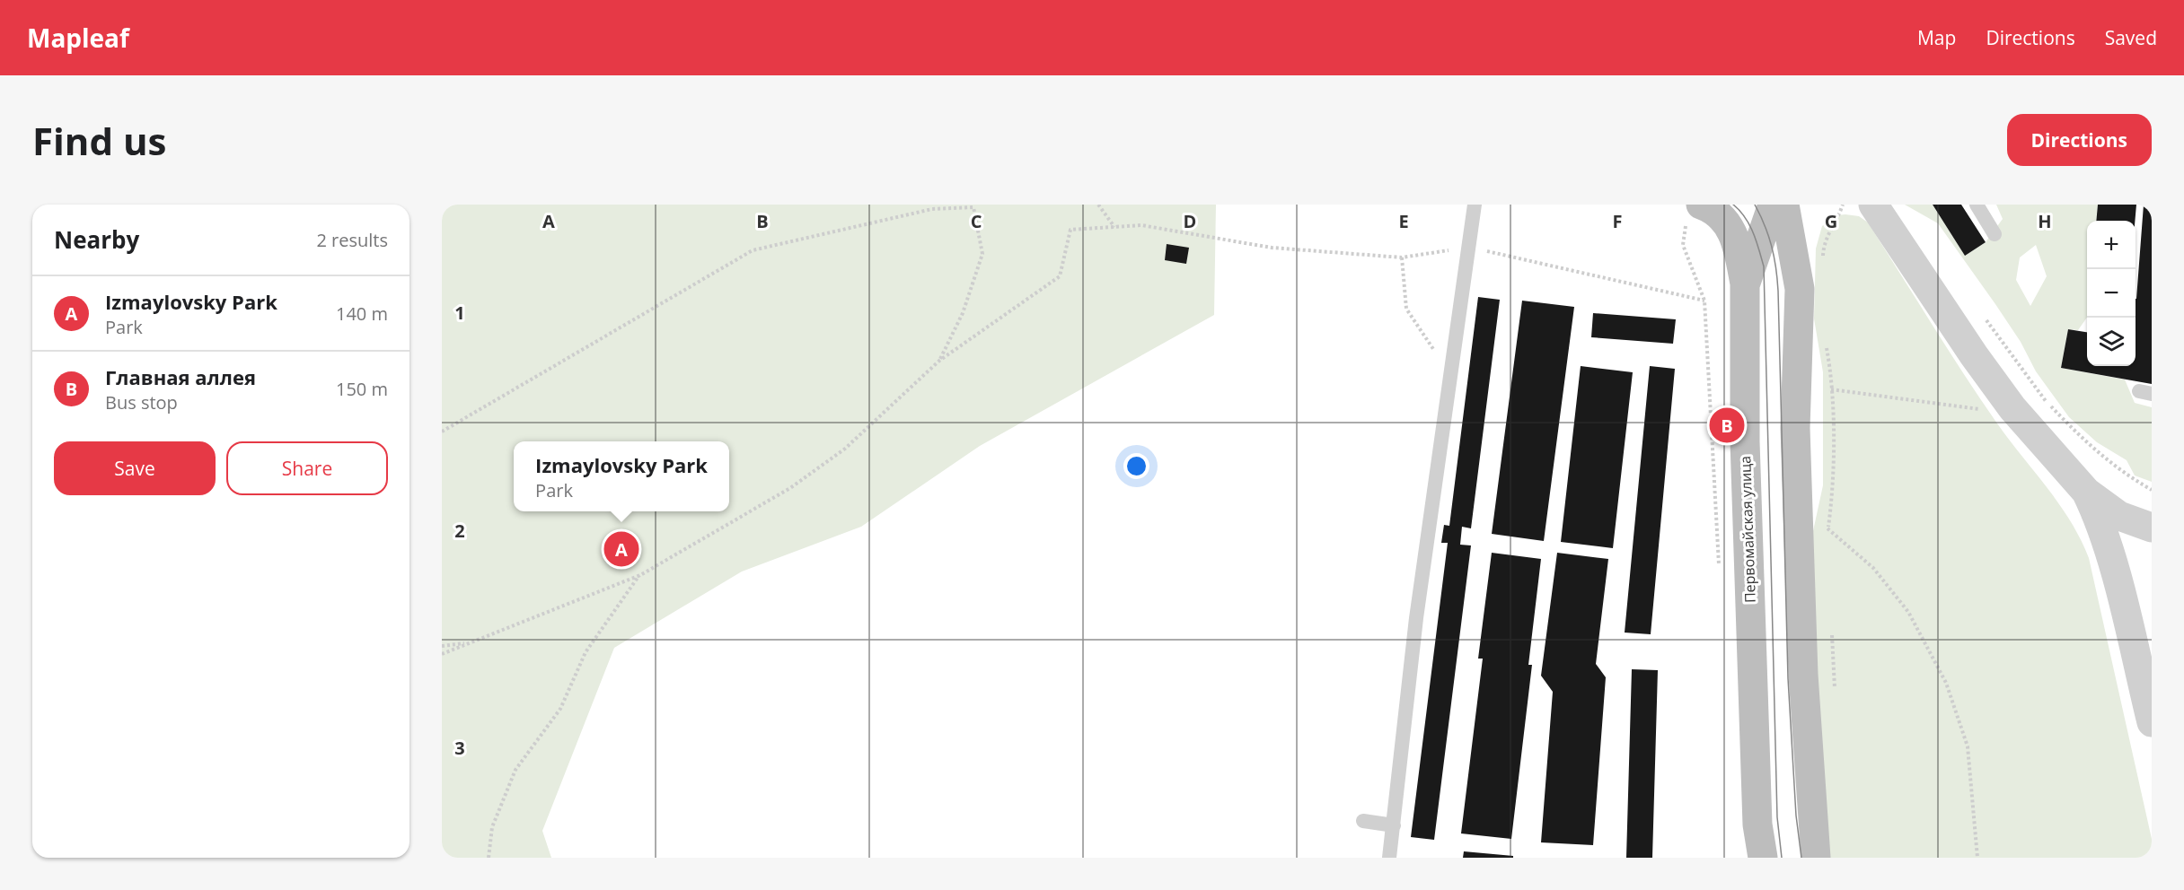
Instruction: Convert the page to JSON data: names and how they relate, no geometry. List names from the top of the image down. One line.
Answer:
{"streets":{"main road":["Первомайская улица"]},"page":{"header":"Mapleaf","nav":["Map","Directions","Saved"],"buttons":["Directions",["Save","Share"]],"title":"Find us","heading":["Nearby","2 results"],"map_buttons":["+","−"],"list":[{"mark":"A","name":"Izmaylovsky Park","note":"Park","value":"140 m"},{"mark":"B","name":"Главная аллея","note":"Bus stop","value":"150 m"}],"pins":["B","A"],"popup":["Izmaylovsky Park","Park"]},"grid":{"columns":["A","B","C","D","E","F","G","H"],"rows":["1","2","3"]}}
